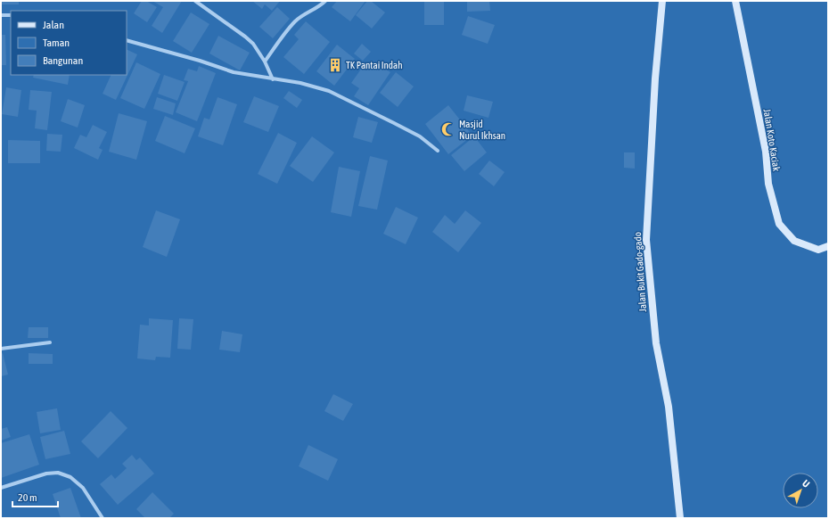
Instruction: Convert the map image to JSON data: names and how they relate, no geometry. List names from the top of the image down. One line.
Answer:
{"streets":{"street":["Jalan Koto Kaciak","Jalan Bukit Gado-gado"]},"places":{"building":["TK Pantai Indah"],"mosque":["Masjid Nurul Ikhsan"]},"legend":["Jalan","Taman","Bangunan"],"scale_bar":"20 m","north":"top right"}
